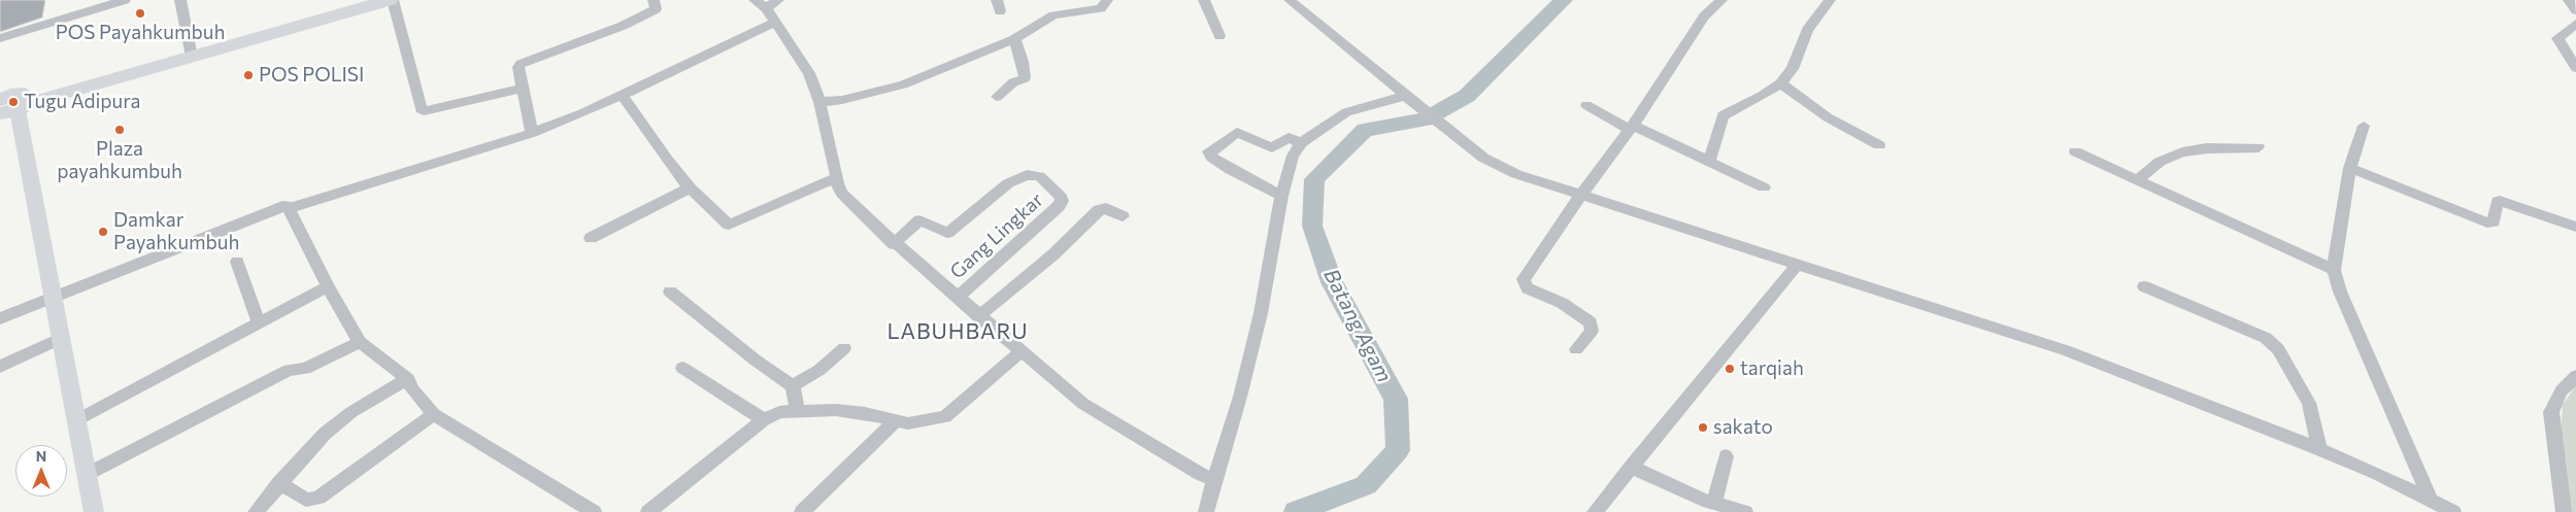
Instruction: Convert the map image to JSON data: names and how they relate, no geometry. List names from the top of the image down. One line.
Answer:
{"streets":{"street":["Gang Lingkar"]},"districts":["LABUHBARU"],"water":["Batang Agam"],"places":["POS Payahkumbuh","POS POLISI","Tugu Adipura","Plaza payahkumbuh","Damkar Payahkumbuh","tarqiah","sakato"],"north":"top"}
